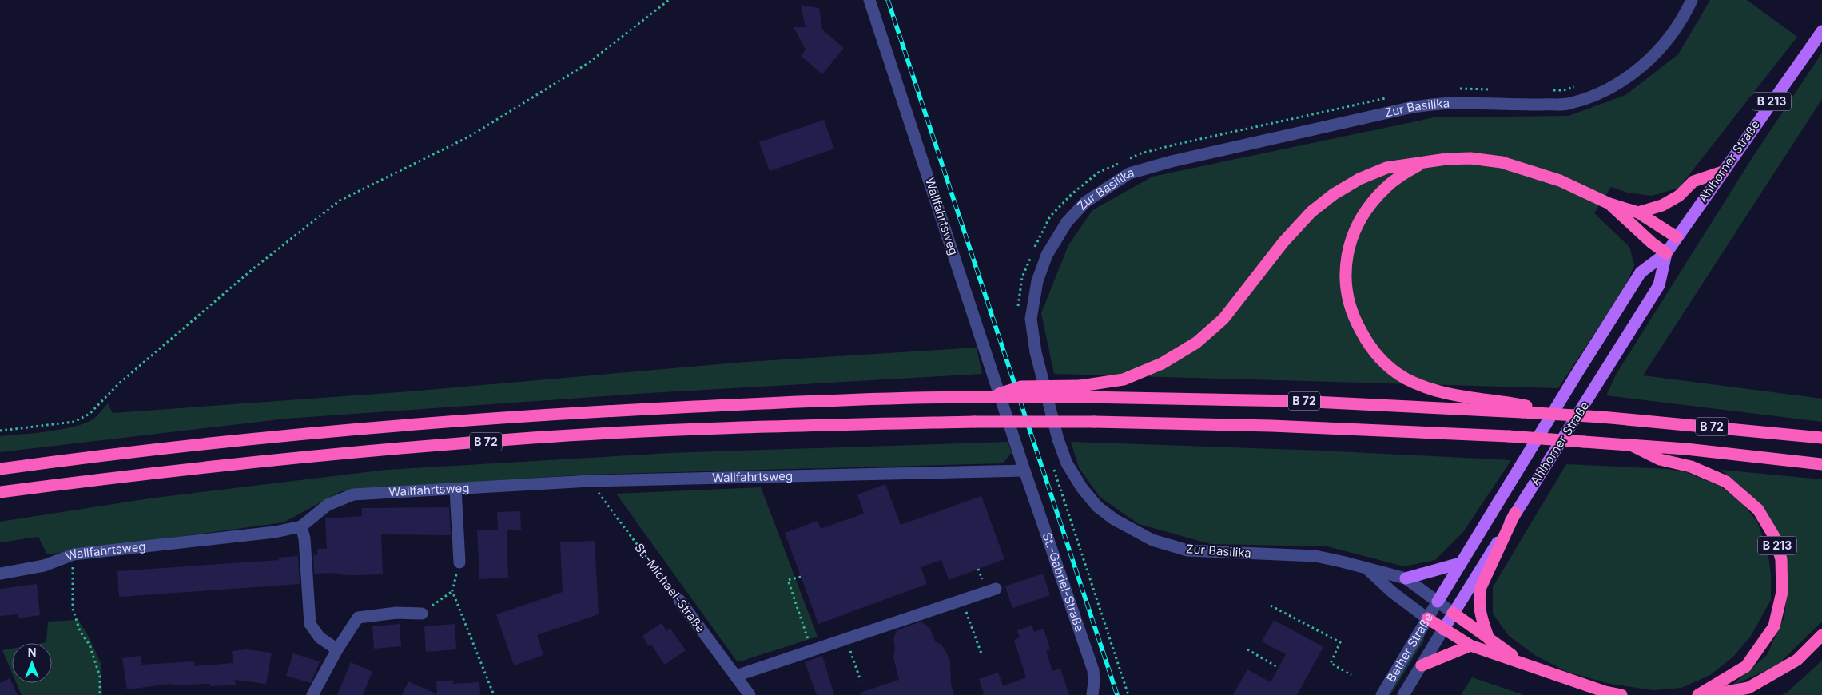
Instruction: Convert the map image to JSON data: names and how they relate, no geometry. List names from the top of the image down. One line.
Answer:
{"streets":{"highway":["B 213","B 72"],"main road":["Ahlhorner Straße"],"street":["Zur Basilika","Wallfahrtsweg","St.-Gabriel-Straße","St.-Michael-Straße","Bether Straße"]},"crossings":[["B 213","Ahlhorner Straße"],["B 213","B 72"],["Zur Basilika","Ahlhorner Straße"],["Zur Basilika","Bether Straße"],["Ahlhorner Straße","B 72"],["Ahlhorner Straße","Bether Straße"],["Wallfahrtsweg","St.-Gabriel-Straße"],["Wallfahrtsweg","St.-Michael-Straße"]],"north":"top"}
